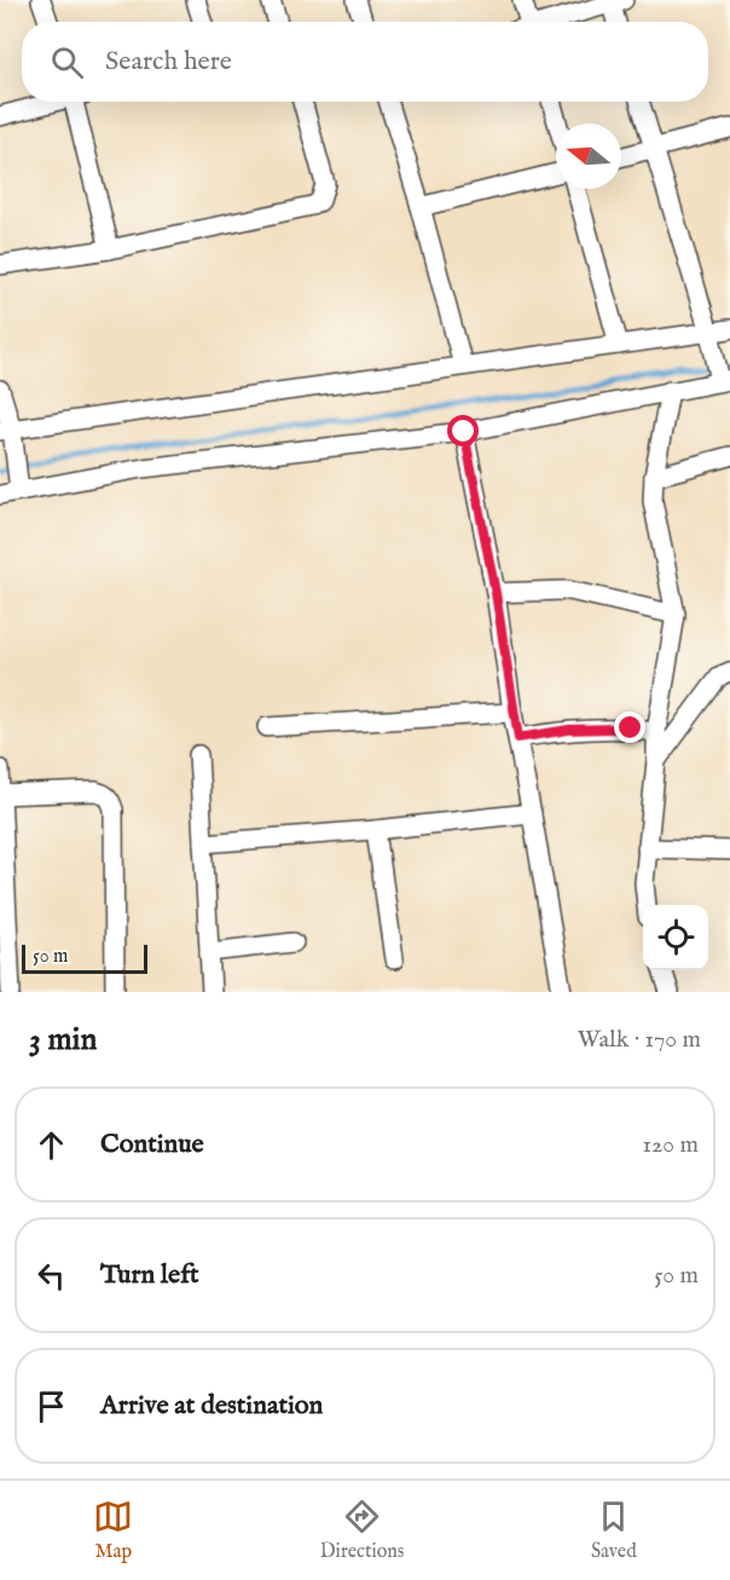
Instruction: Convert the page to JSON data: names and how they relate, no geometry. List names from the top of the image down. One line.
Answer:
{"scale_bar":"50 m","north":"left","page":{"search":"Search here","scale":"50 m","heading":["3 min","Walk · 170 m"],"list":[["Continue","120 m"],["Turn left","50 m"],"Arrive at destination"],"nav":["Map","Directions","Saved"]}}
